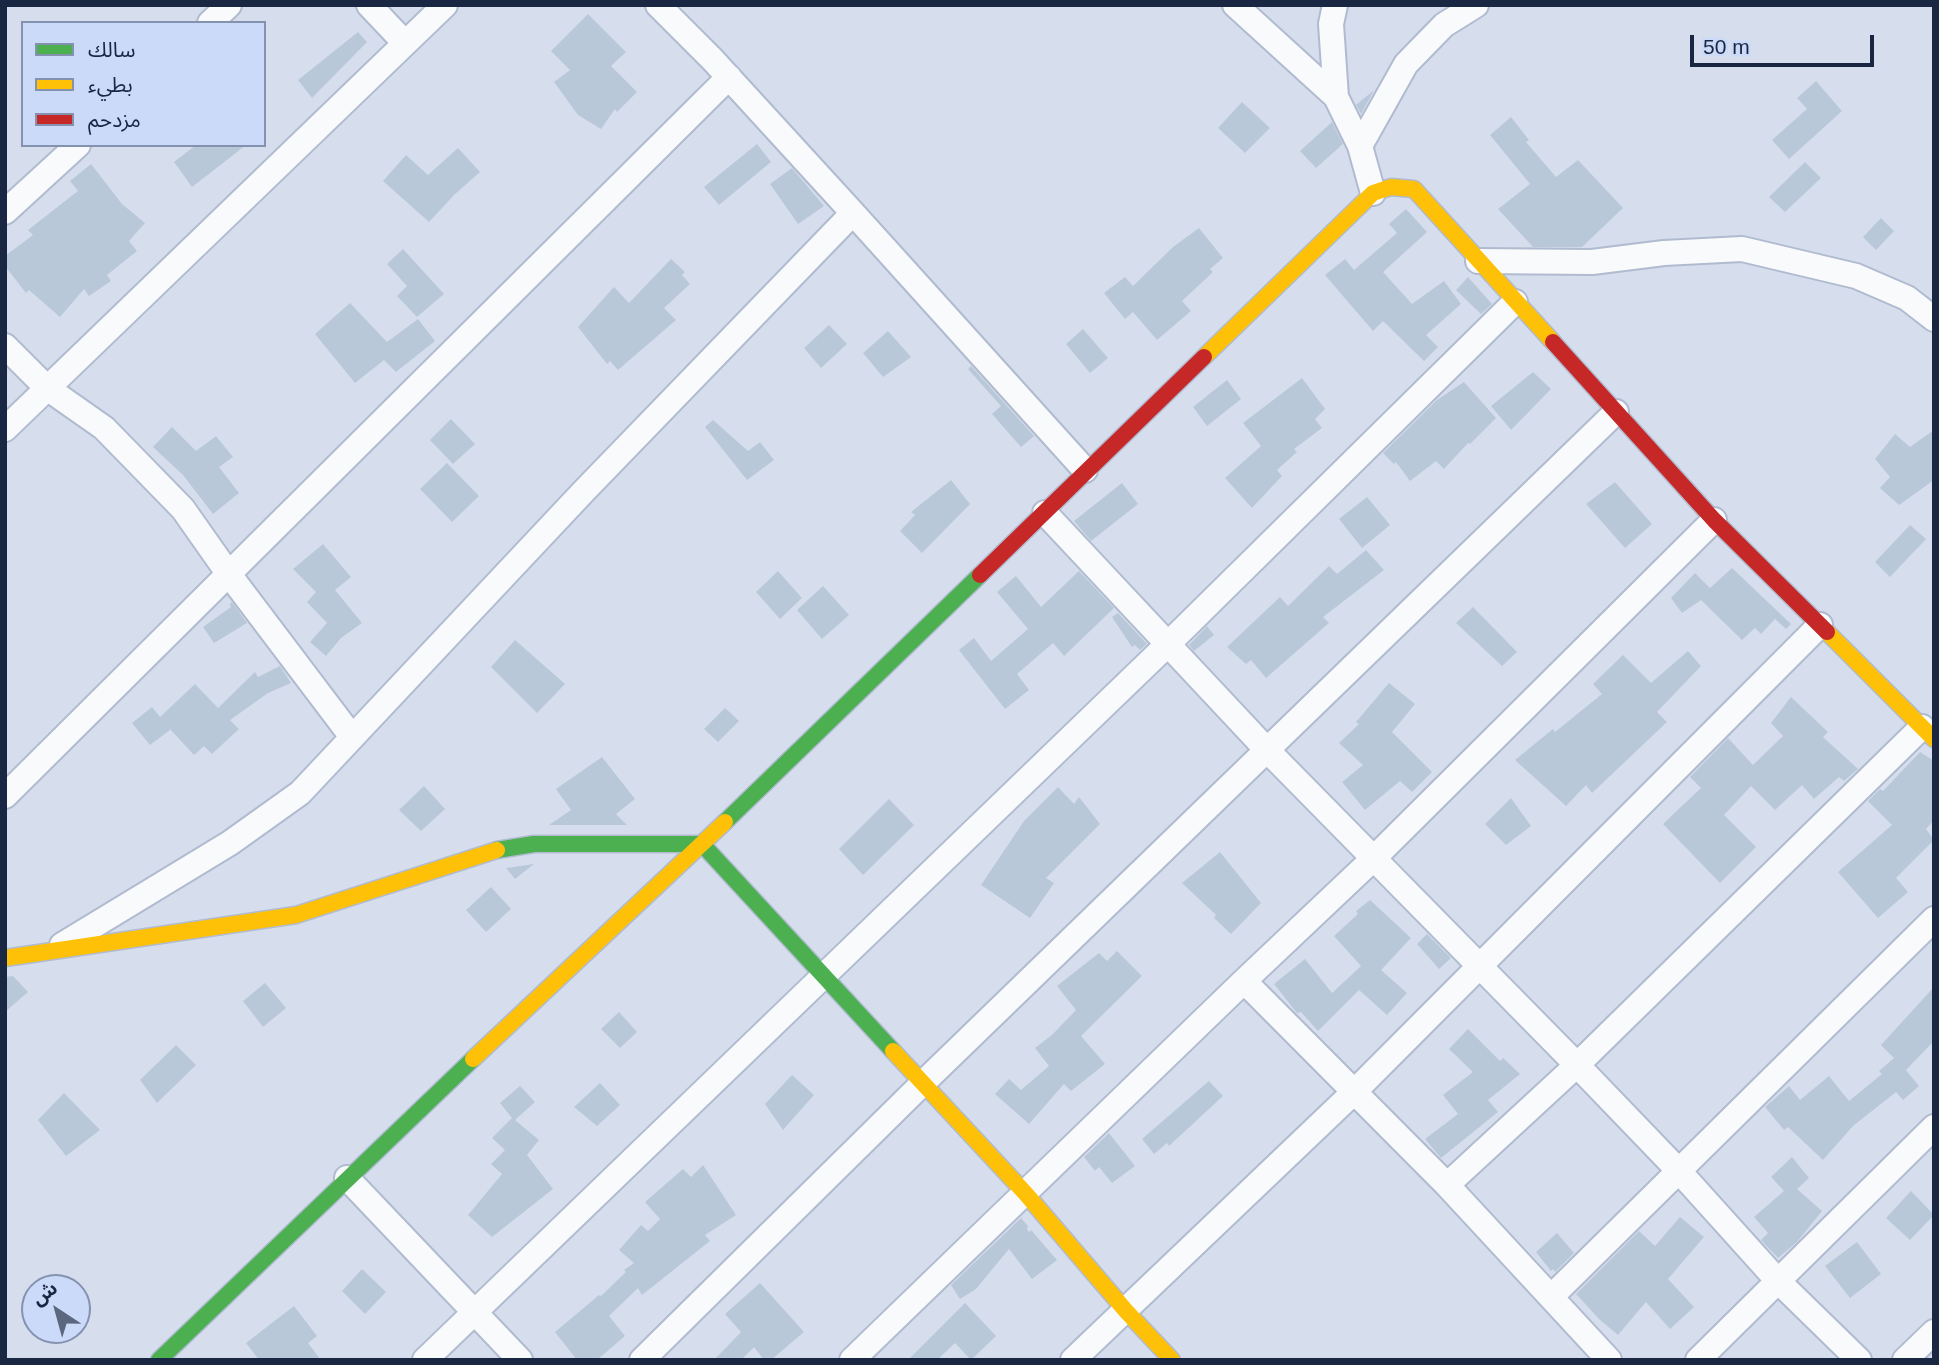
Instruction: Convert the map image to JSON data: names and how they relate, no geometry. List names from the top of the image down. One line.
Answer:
{"legend":["سالك","بطيء","مزدحم"],"scale_bar":"50 m","north":"top left"}
